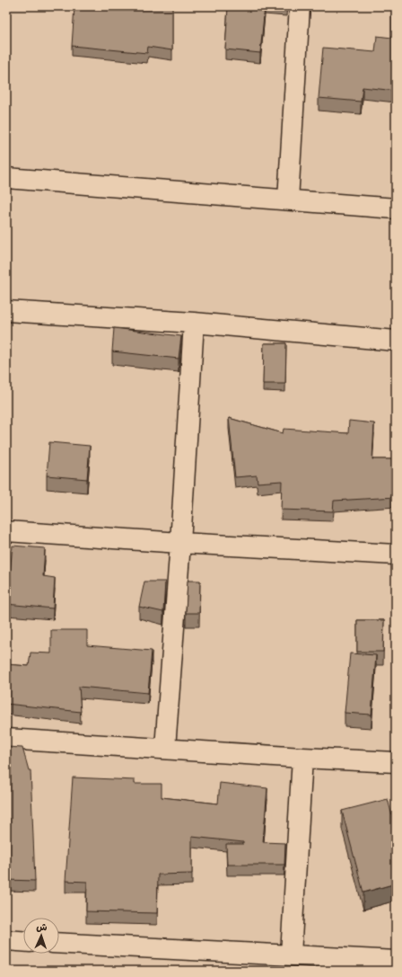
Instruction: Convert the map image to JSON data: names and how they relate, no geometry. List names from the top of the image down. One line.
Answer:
{"north":"top"}
